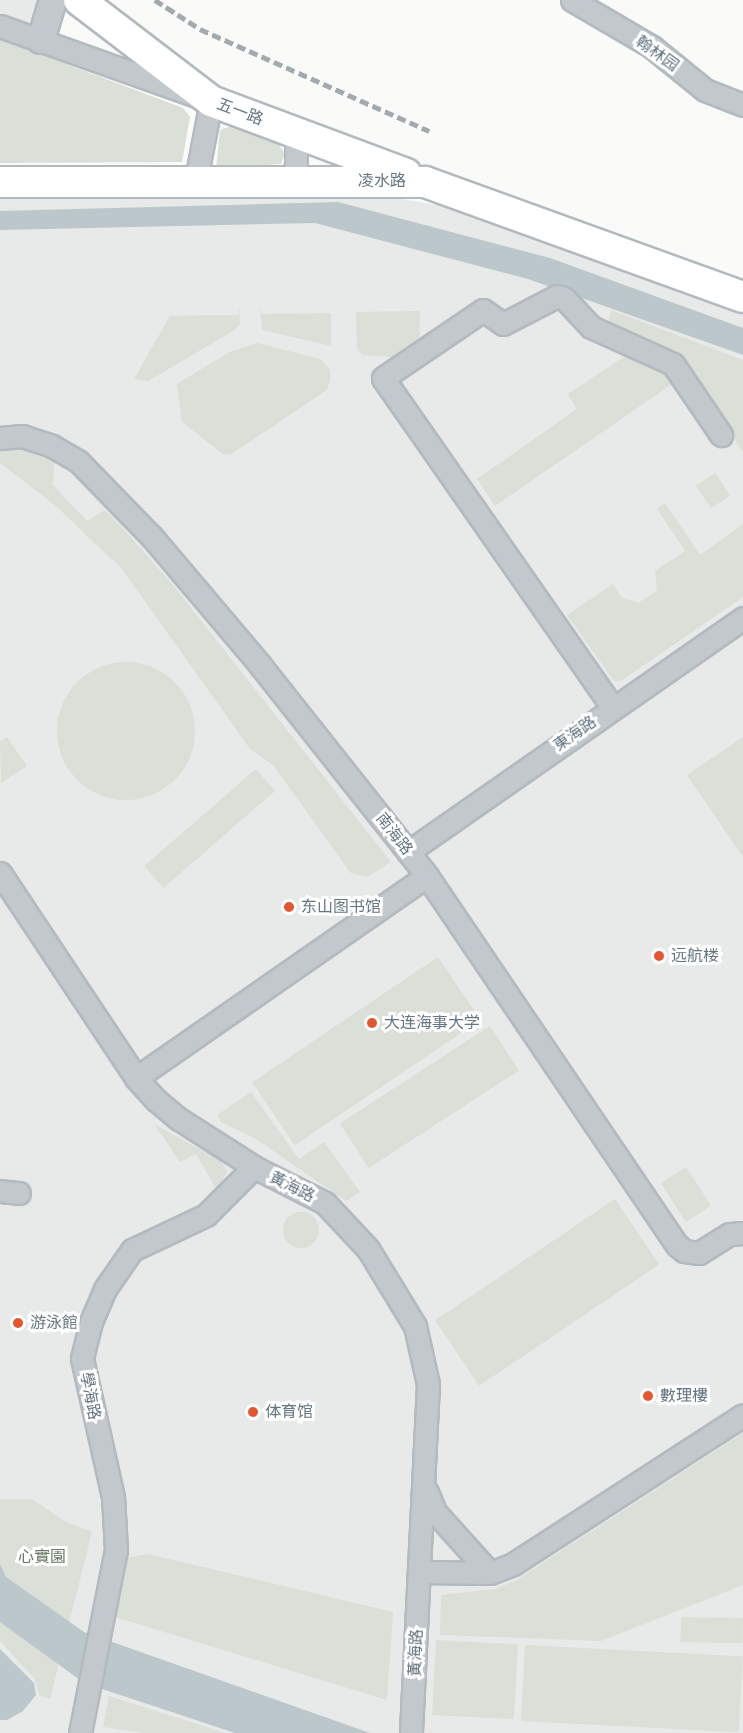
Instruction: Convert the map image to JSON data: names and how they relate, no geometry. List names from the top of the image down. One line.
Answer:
{"streets":{"main road":["五一路","凌水路"],"street":["翰林园","東海路","南海路","黃海路","學海路"]},"crossings":[["五一路","凌水路"],["東海路","南海路"],["黃海路","學海路"]],"parks":["心實園"],"places":["东山图书馆","远航楼","大连海事大学","游泳館","數理樓","体育馆"]}
